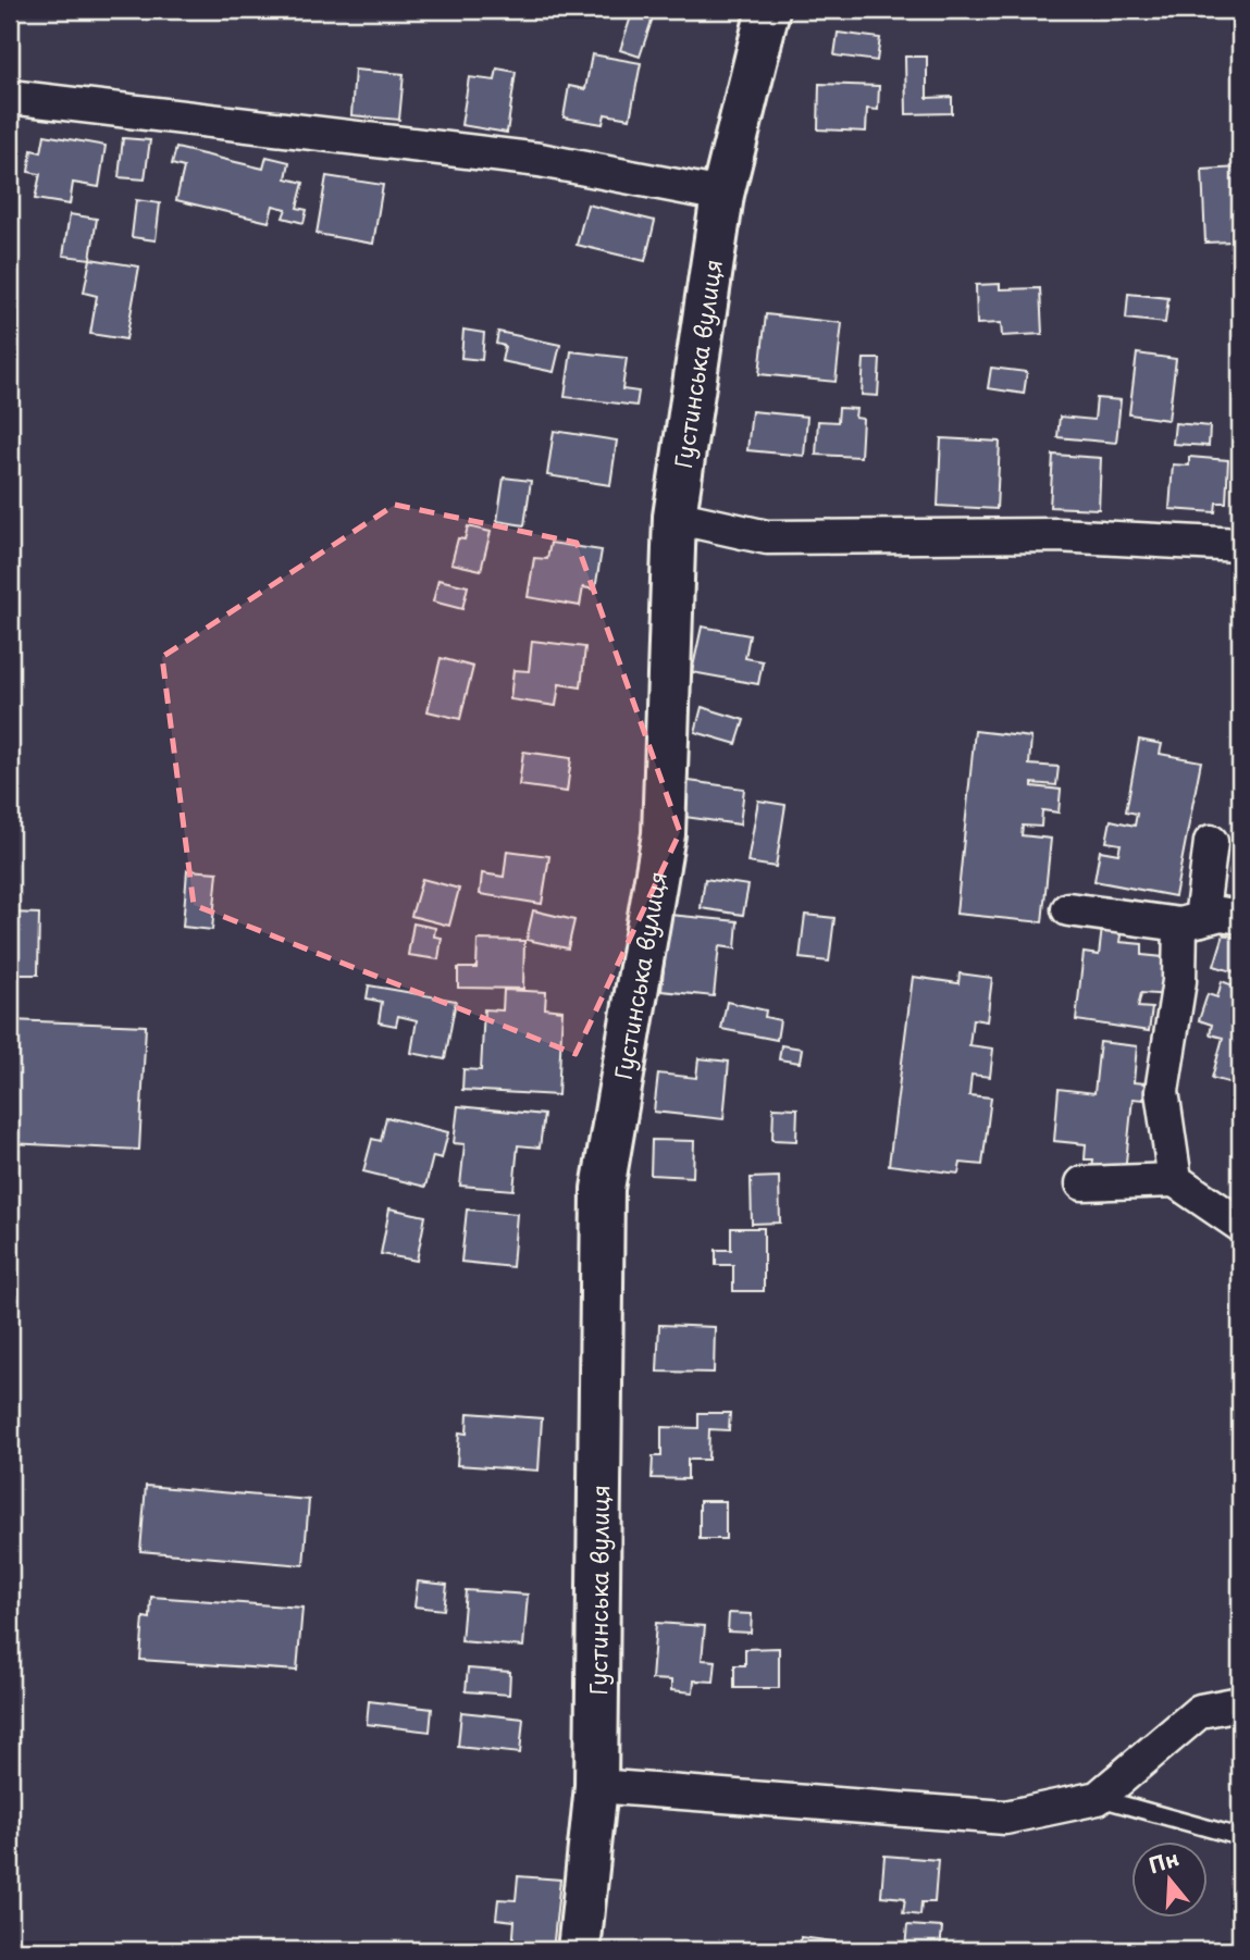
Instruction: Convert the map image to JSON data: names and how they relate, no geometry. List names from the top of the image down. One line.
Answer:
{"streets":{"main road":["Густинська вулиця"]},"north":"top"}
